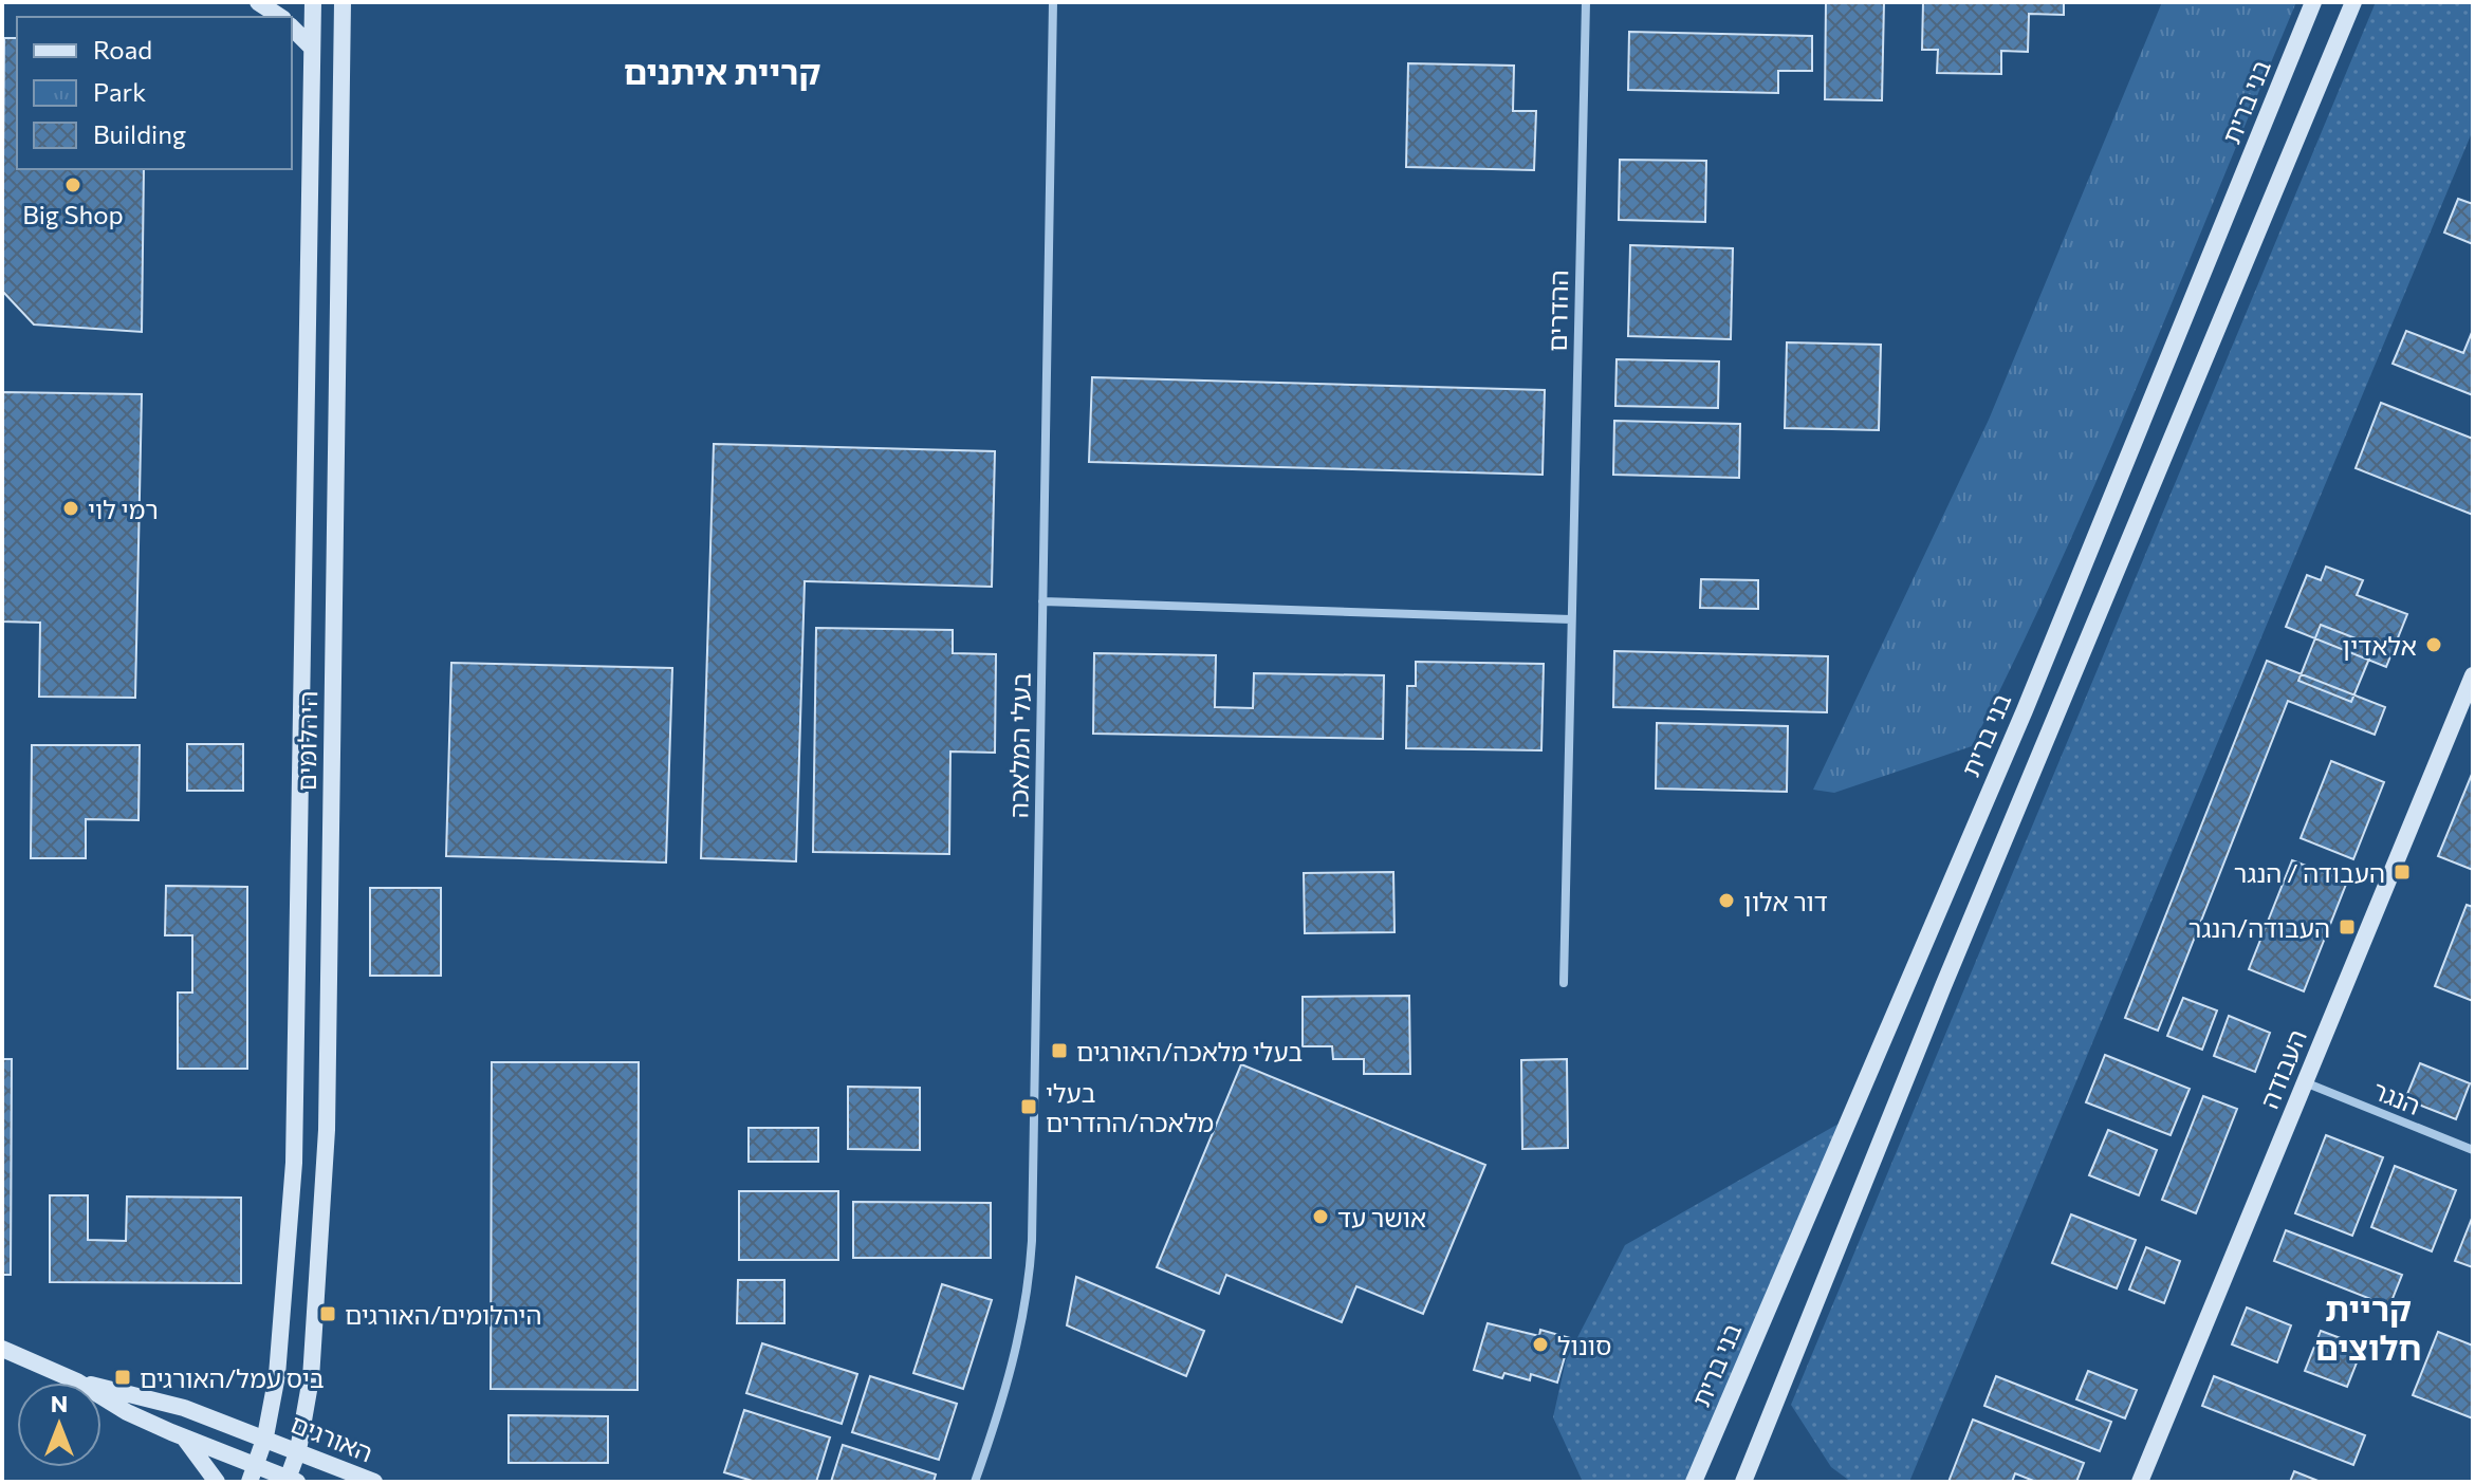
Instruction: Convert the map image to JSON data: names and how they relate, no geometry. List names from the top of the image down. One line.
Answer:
{"streets":{"street":["בני ברית","ההדרים","היהלומים","בעלי המלאכה","העבודה","הנגר","האורגים"]},"crossings":[["היהלומים","האורגים"],["העבודה","הנגר"]],"districts":["קריית איתנים","קריית חלוצים"],"places":{"other":["Big Shop","רמי לוי","אלאדין","דור אלון","אושר עד","סונול"],"transit":["העבודה / הנגר","העבודה/הנגר","בעלי מלאכה/האורגים","בעלי מלאכה/ההדרים","היהלומים/האורגים","ביס עמל/האורגים"]},"legend":["Road","Park","Building"],"north":"top"}
